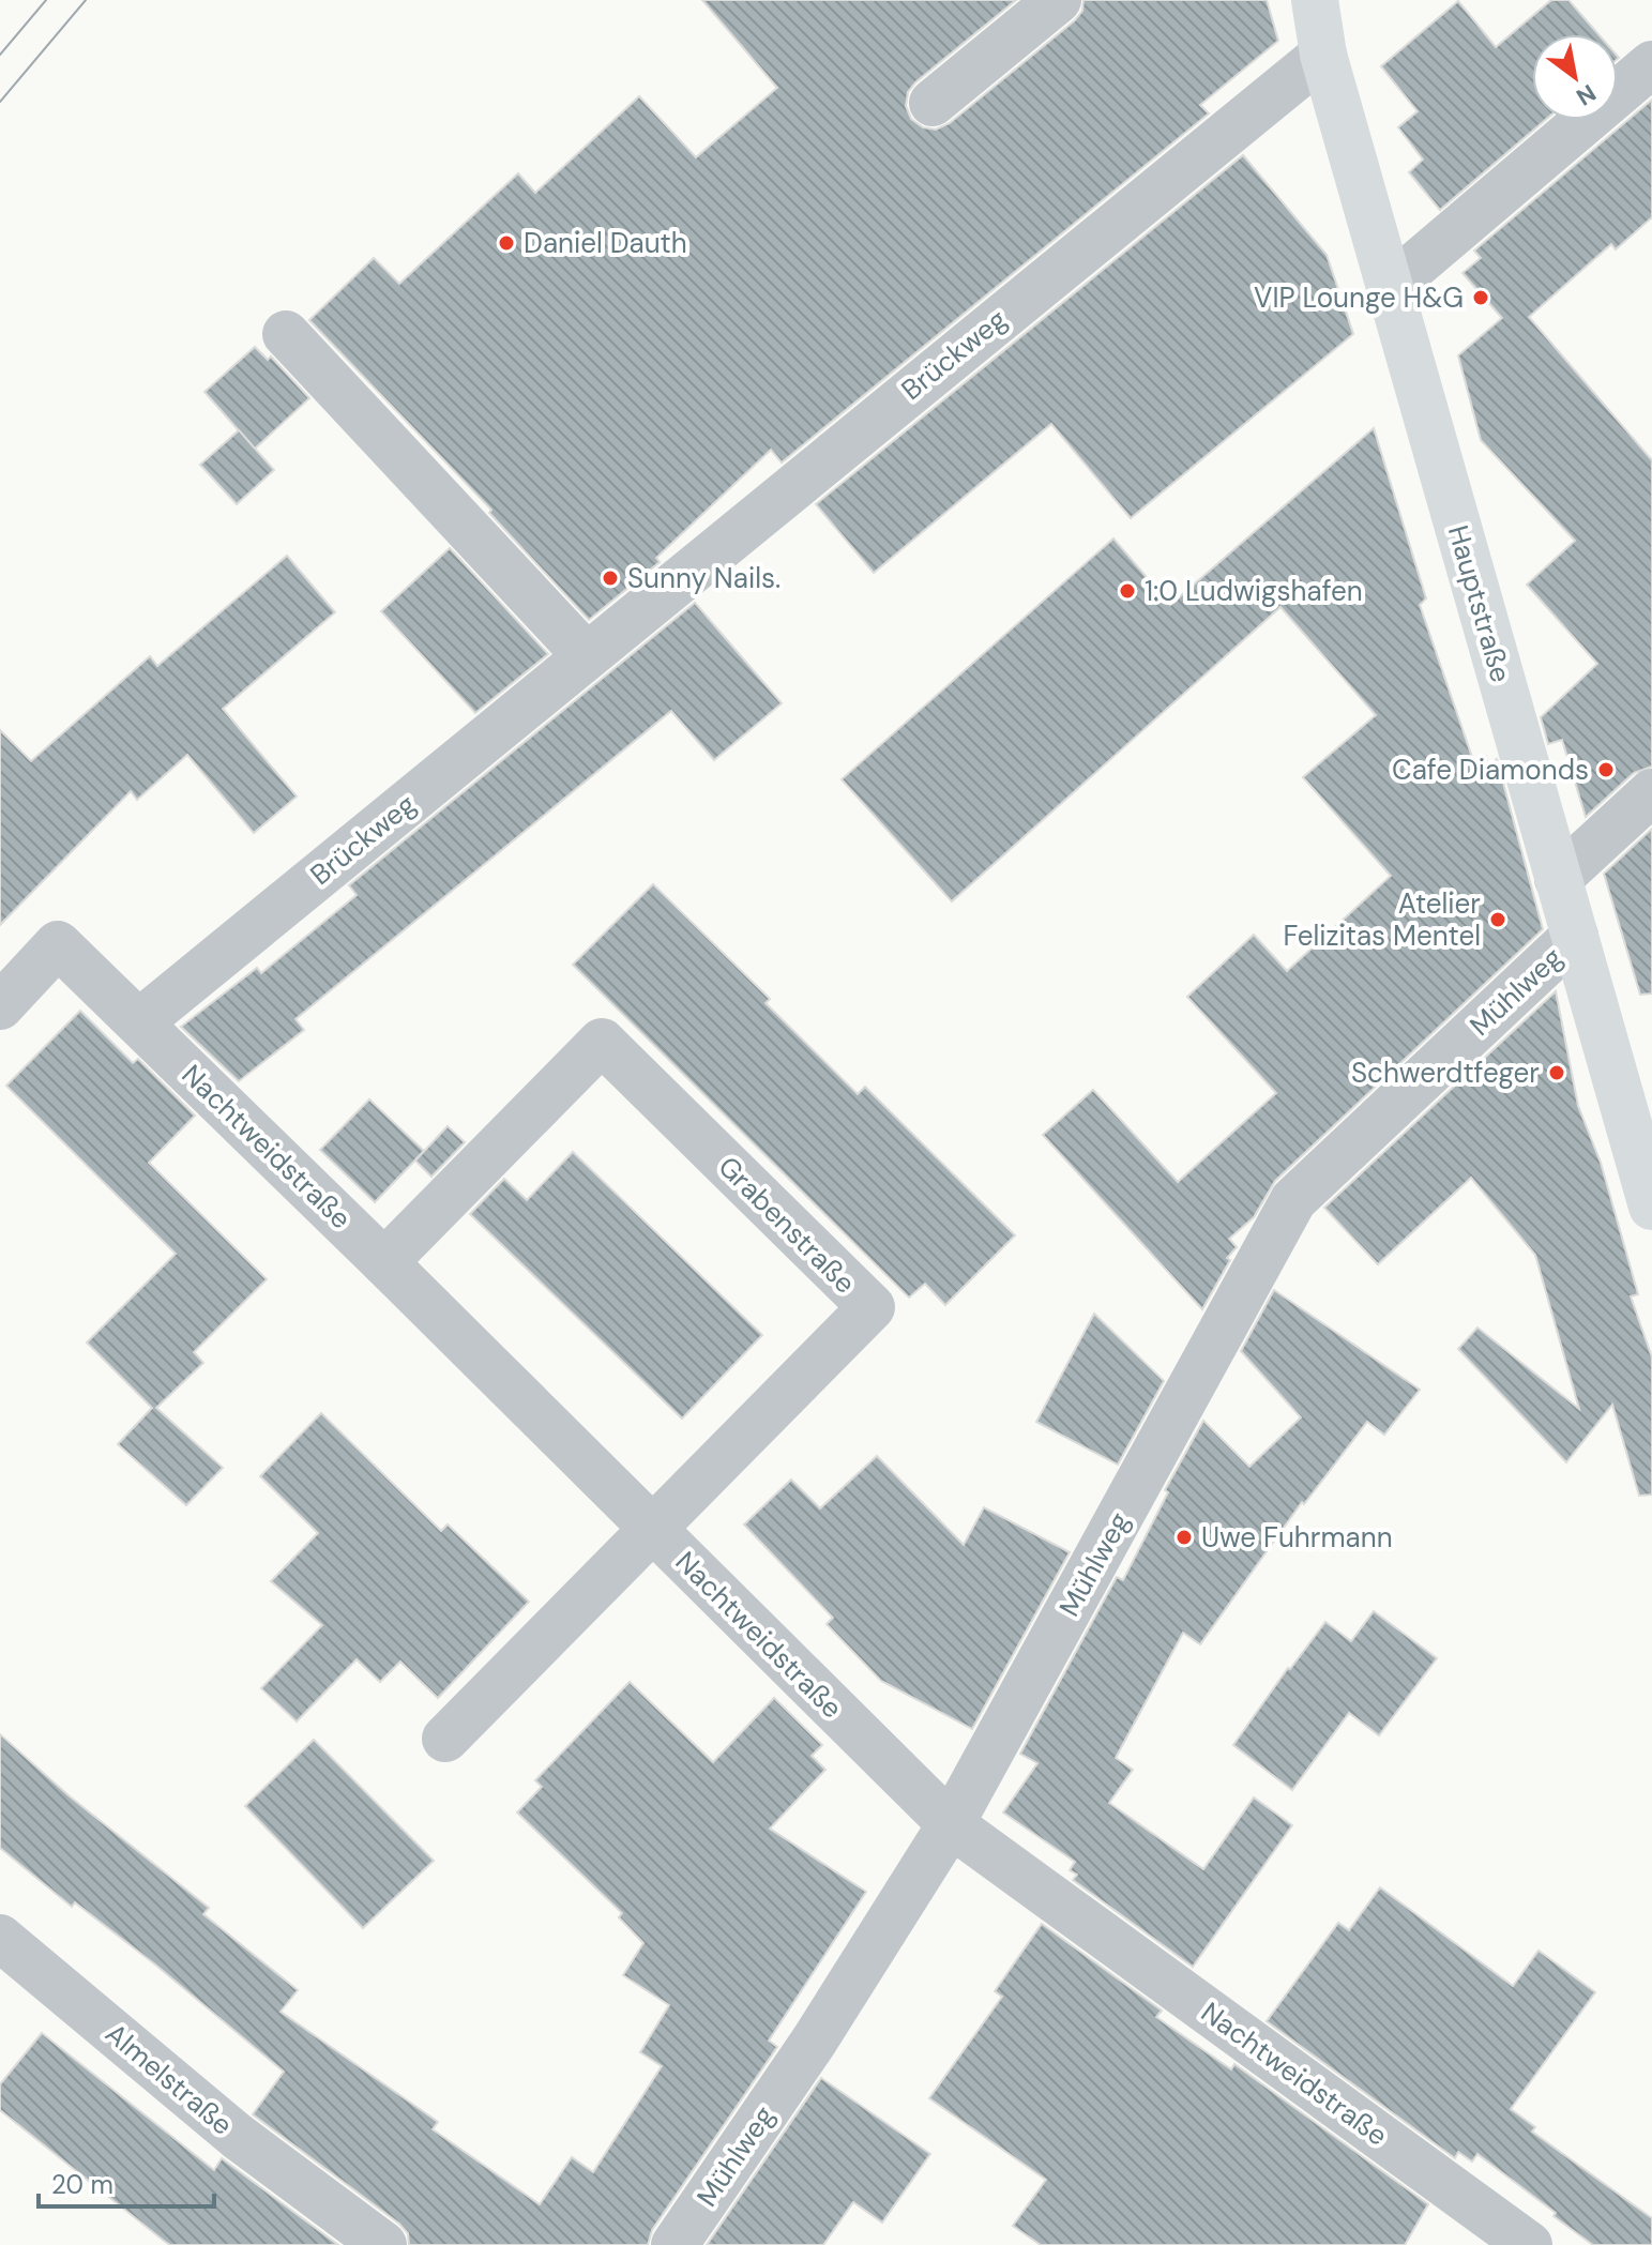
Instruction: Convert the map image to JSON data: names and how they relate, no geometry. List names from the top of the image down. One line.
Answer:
{"streets":{"main road":["Hauptstraße"],"street":["Brückweg","Mühlweg","Nachtweidstraße","Grabenstraße","Almelstraße"]},"crossings":[["Brückweg","Hauptstraße"],["Brückweg","Nachtweidstraße"],["Hauptstraße","Mühlweg"],["Mühlweg","Nachtweidstraße"],["Nachtweidstraße","Grabenstraße"]],"places":["Daniel Dauth","VIP Lounge H&G","Sunny Nails.","1:0 Ludwigshafen","Cafe Diamonds","Atelier Felizitas Mentel","Schwerdtfeger","Uwe Fuhrmann"],"scale_bar":"20 m","north":"bottom right"}
